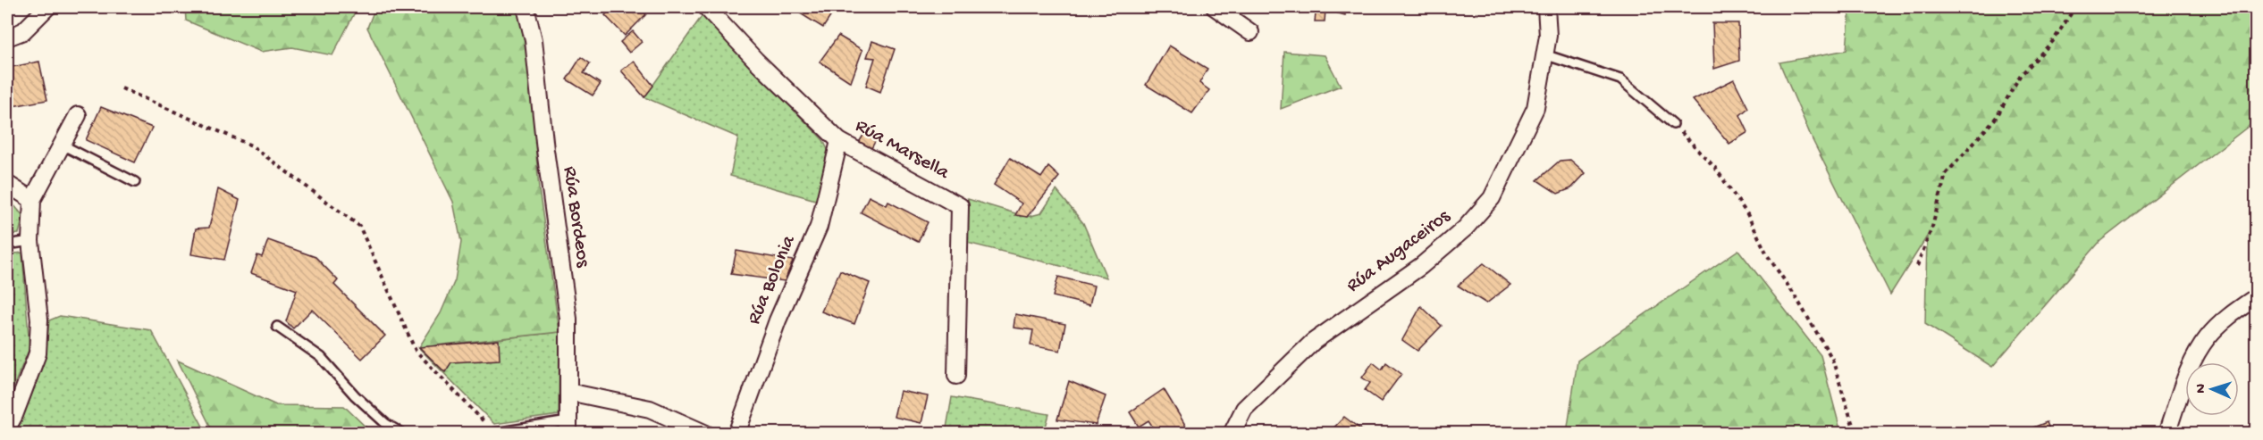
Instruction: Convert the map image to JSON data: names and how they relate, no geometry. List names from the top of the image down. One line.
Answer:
{"streets":{"street":["Rúa Marsella","Rúa Bordeos","Rúa Augaceiros","Rúa Bolonia"]},"crossings":[["Rúa Marsella","Rúa Bolonia"]],"north":"left"}
